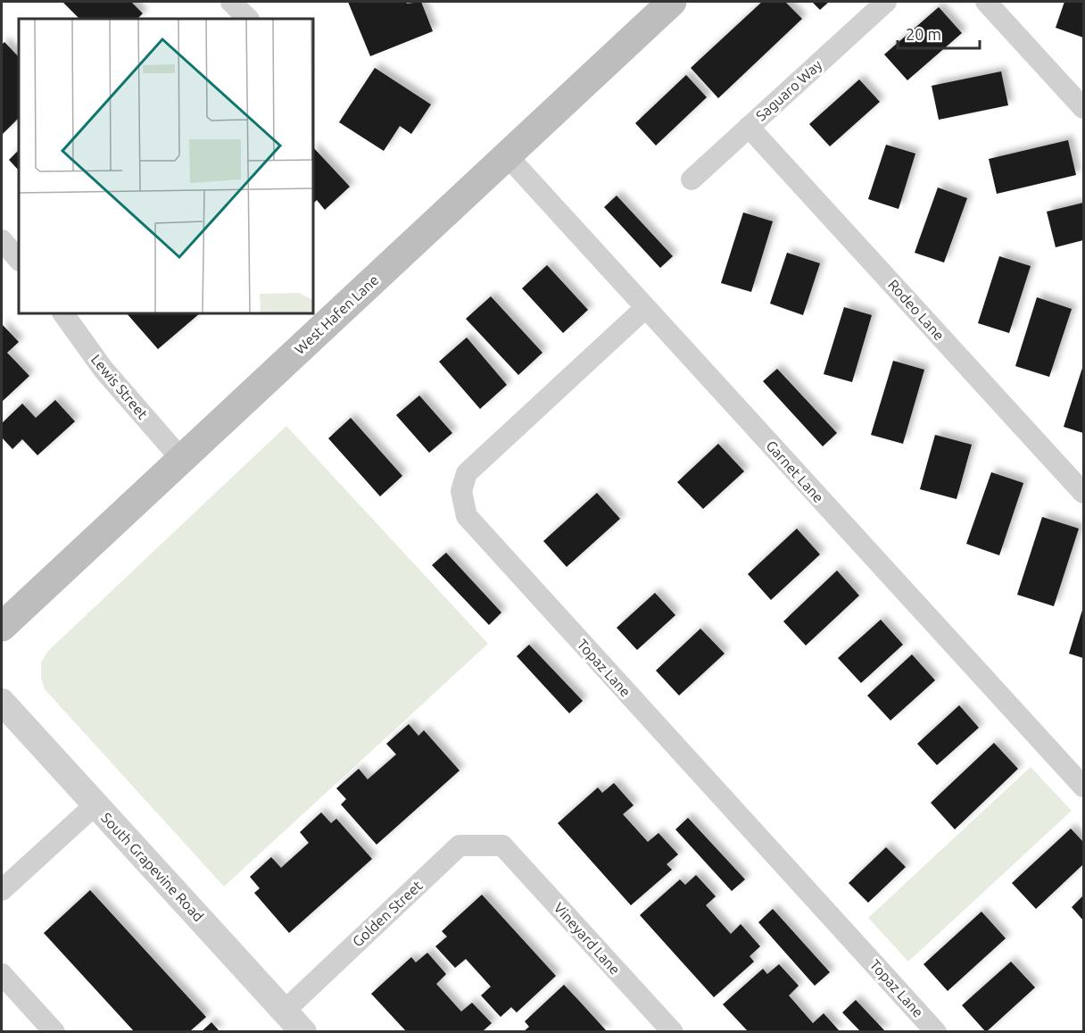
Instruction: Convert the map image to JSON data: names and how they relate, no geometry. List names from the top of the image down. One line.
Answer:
{"streets":{"main road":["West Hafen Lane"],"street":["Saguaro Way","Rodeo Lane","Lewis Street","Garnet Lane","Topaz Lane","South Grapevine Road","Golden Street","Vineyard Lane"]},"crossings":[["Saguaro Way","Rodeo Lane"],["West Hafen Lane","Lewis Street"],["West Hafen Lane","Garnet Lane"],["Garnet Lane","Topaz Lane"],["South Grapevine Road","Golden Street"],["Golden Street","Vineyard Lane"]],"scale_bar":"20 m"}
